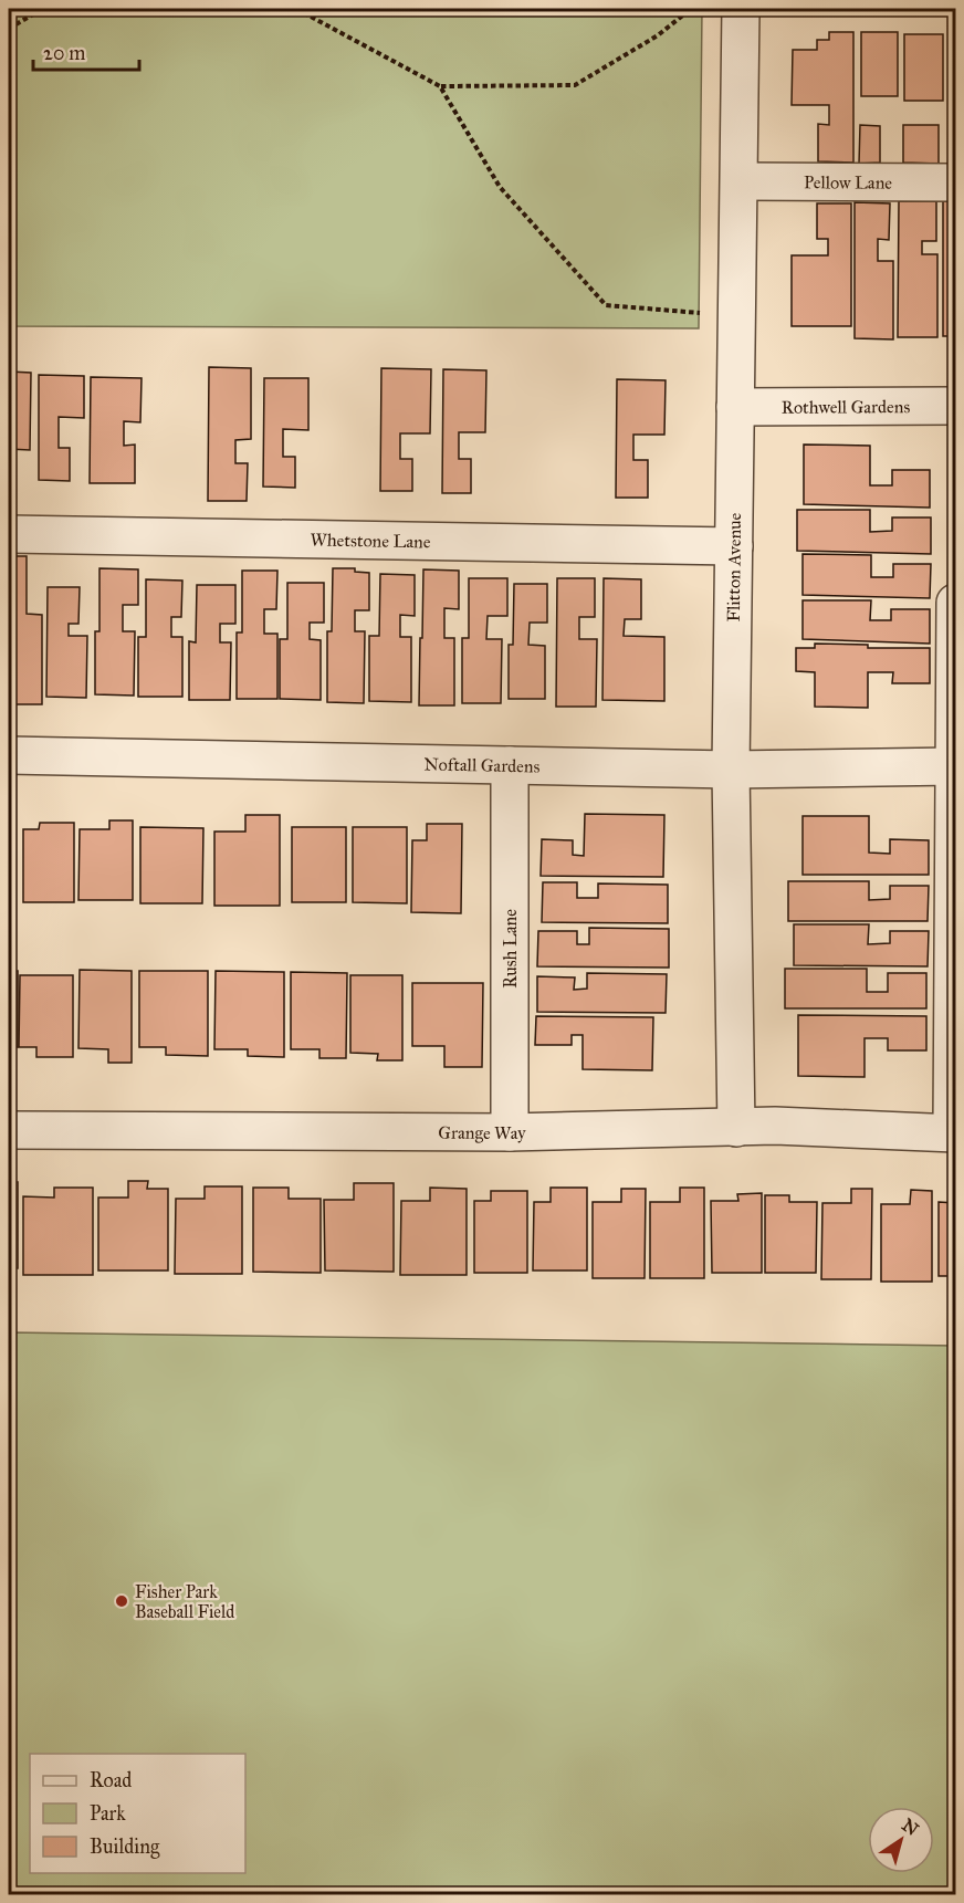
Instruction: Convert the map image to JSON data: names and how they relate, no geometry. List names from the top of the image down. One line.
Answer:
{"streets":{"street":["Pellow Lane","Rothwell Gardens","Whetstone Lane","Flitton Avenue","Noftall Gardens","Rush Lane","Grange Way"]},"crossings":[["Pellow Lane","Flitton Avenue"],["Rothwell Gardens","Flitton Avenue"],["Whetstone Lane","Flitton Avenue"],["Flitton Avenue","Noftall Gardens"],["Flitton Avenue","Grange Way"],["Noftall Gardens","Rush Lane"],["Rush Lane","Grange Way"]],"places":["Fisher Park Baseball Field"],"legend":["Road","Park","Building"],"scale_bar":"20 m","north":"top right"}
